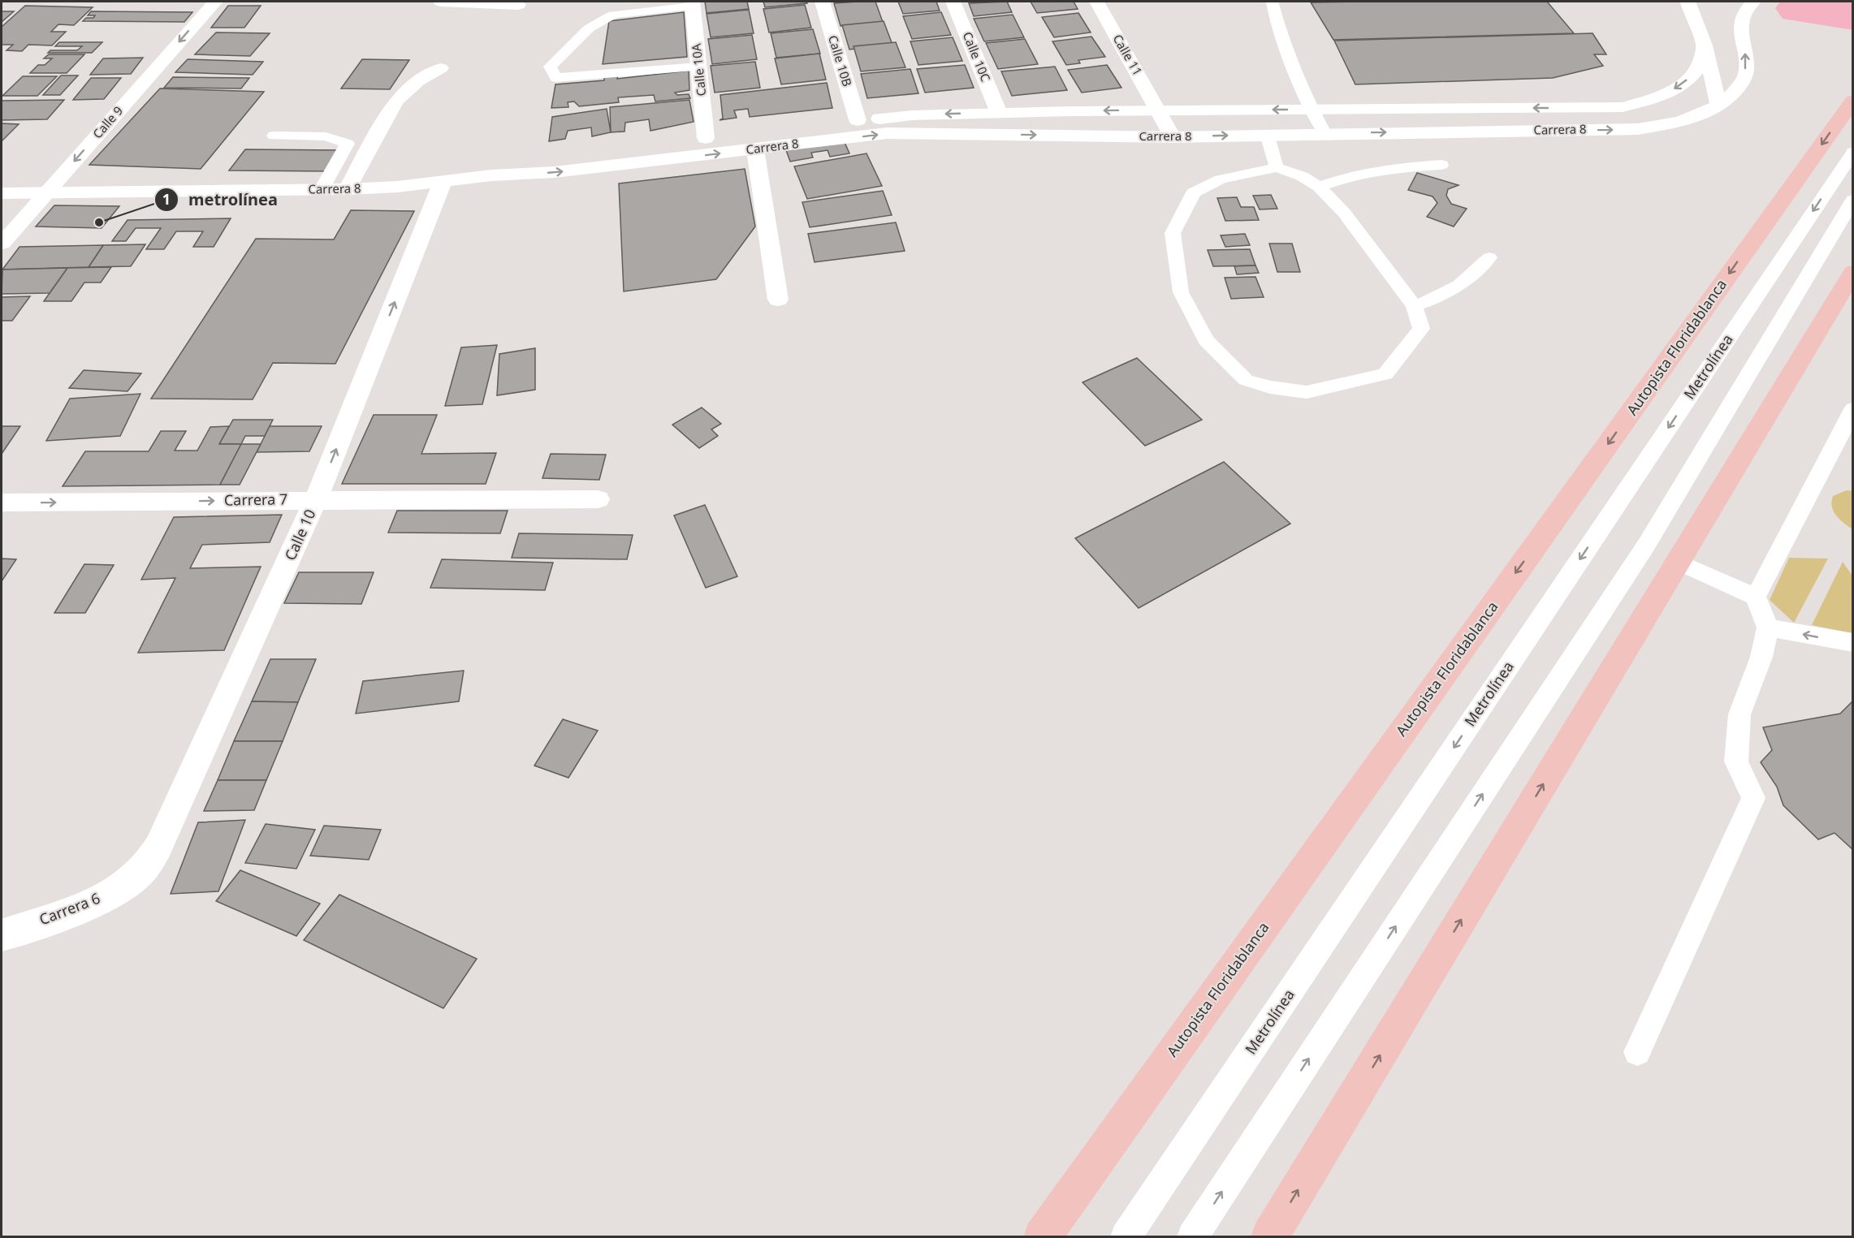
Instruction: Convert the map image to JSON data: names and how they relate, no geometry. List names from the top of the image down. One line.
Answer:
{"streets":{"highway":["Autopista Floridablanca"],"main road":["Calle 11","Calle 10C","Calle 10B","Calle 10A","Calle 9","Carrera 8","Carrera 7","Calle 10","Carrera 6"],"lane":["Metrolínea"]},"crossings":[["Calle 11","Carrera 8"],["Calle 10C","Carrera 8"],["Calle 10B","Carrera 8"],["Calle 10A","Carrera 8"],["Calle 9","Carrera 8"],["Carrera 8","Calle 10"],["Carrera 7","Calle 10"],["Calle 10","Carrera 6"]],"one_way":["Calle 9","Carrera 7","Calle 10"],"places":["metrolínea"]}
